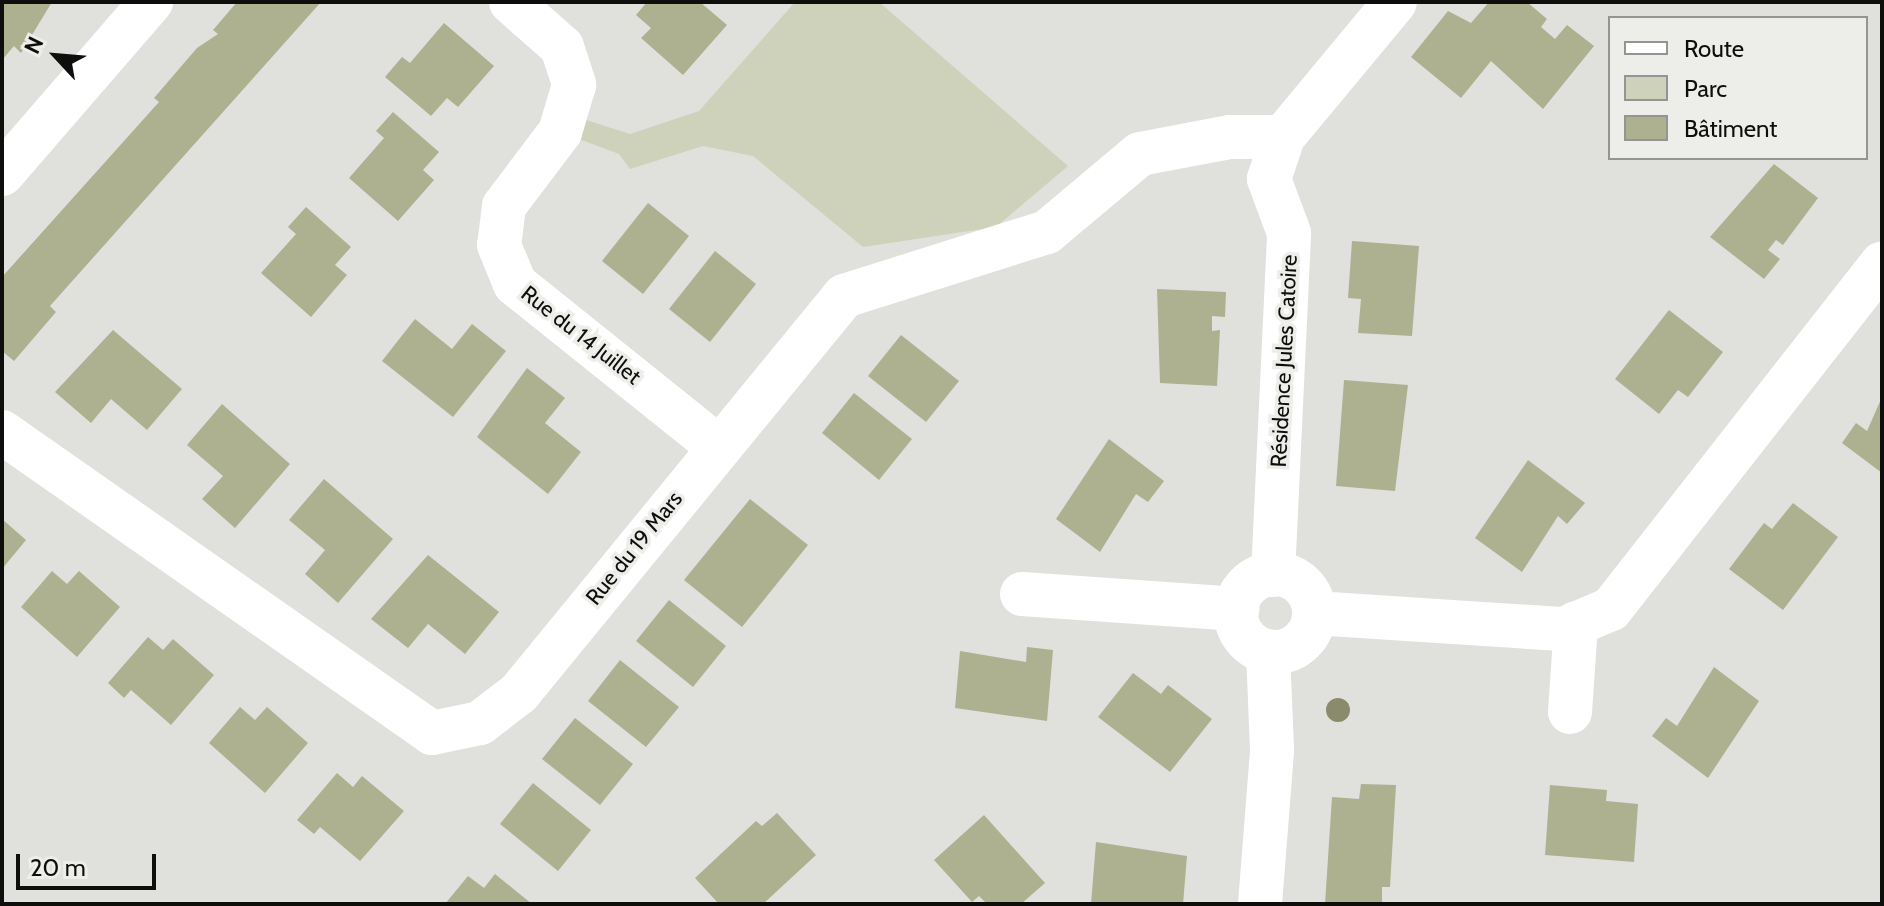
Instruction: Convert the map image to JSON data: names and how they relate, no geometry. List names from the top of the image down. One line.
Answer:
{"streets":{"street":["Rue du 14 Juillet","Résidence Jules Catoire","Rue du 19 Mars"]},"crossings":[["Rue du 14 Juillet","Rue du 19 Mars"],["Résidence Jules Catoire","Rue du 19 Mars"]],"legend":["Route","Parc","Bâtiment"],"scale_bar":"20 m","north":"top left"}
